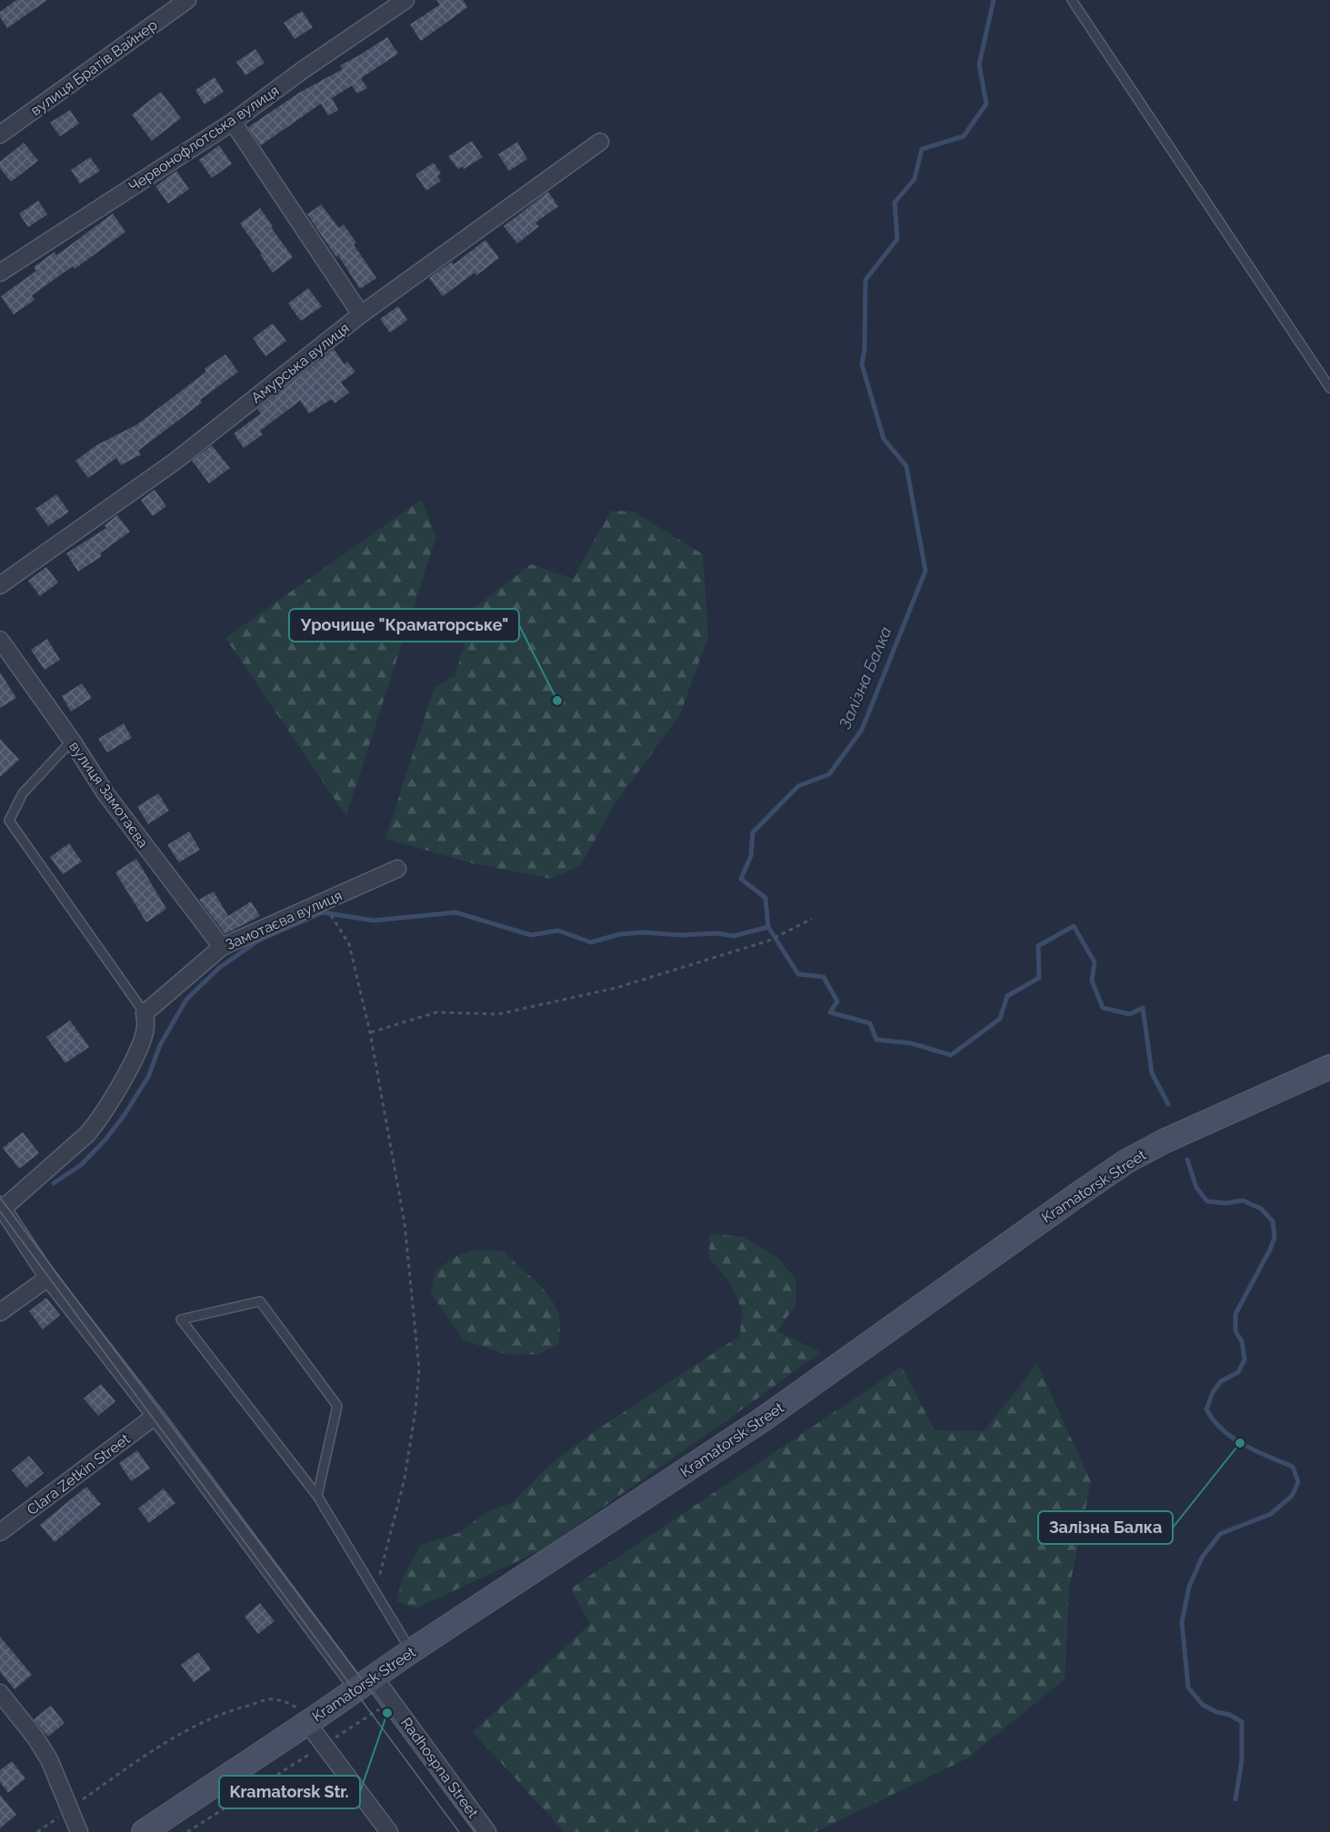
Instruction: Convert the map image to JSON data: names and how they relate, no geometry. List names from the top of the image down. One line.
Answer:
{"streets":{"street":["вулиця Братів Вайнер","Червонофлотська вулиця","Амурська вулиця","вулиця Замотаєва","Замотаєва вулиця","Kramatorsk Street","Clara Zetkin Street","Radhospna Street"]},"crossings":[["вулиця Замотаєва","Замотаєва вулиця"],["Kramatorsk Street","Radhospna Street"],["Clara Zetkin Street","Radhospna Street"]],"water":["Залізна Балка"],"places":["Урочище \"Краматорське\"","Залізна Балка","Kramatorsk Str."]}
